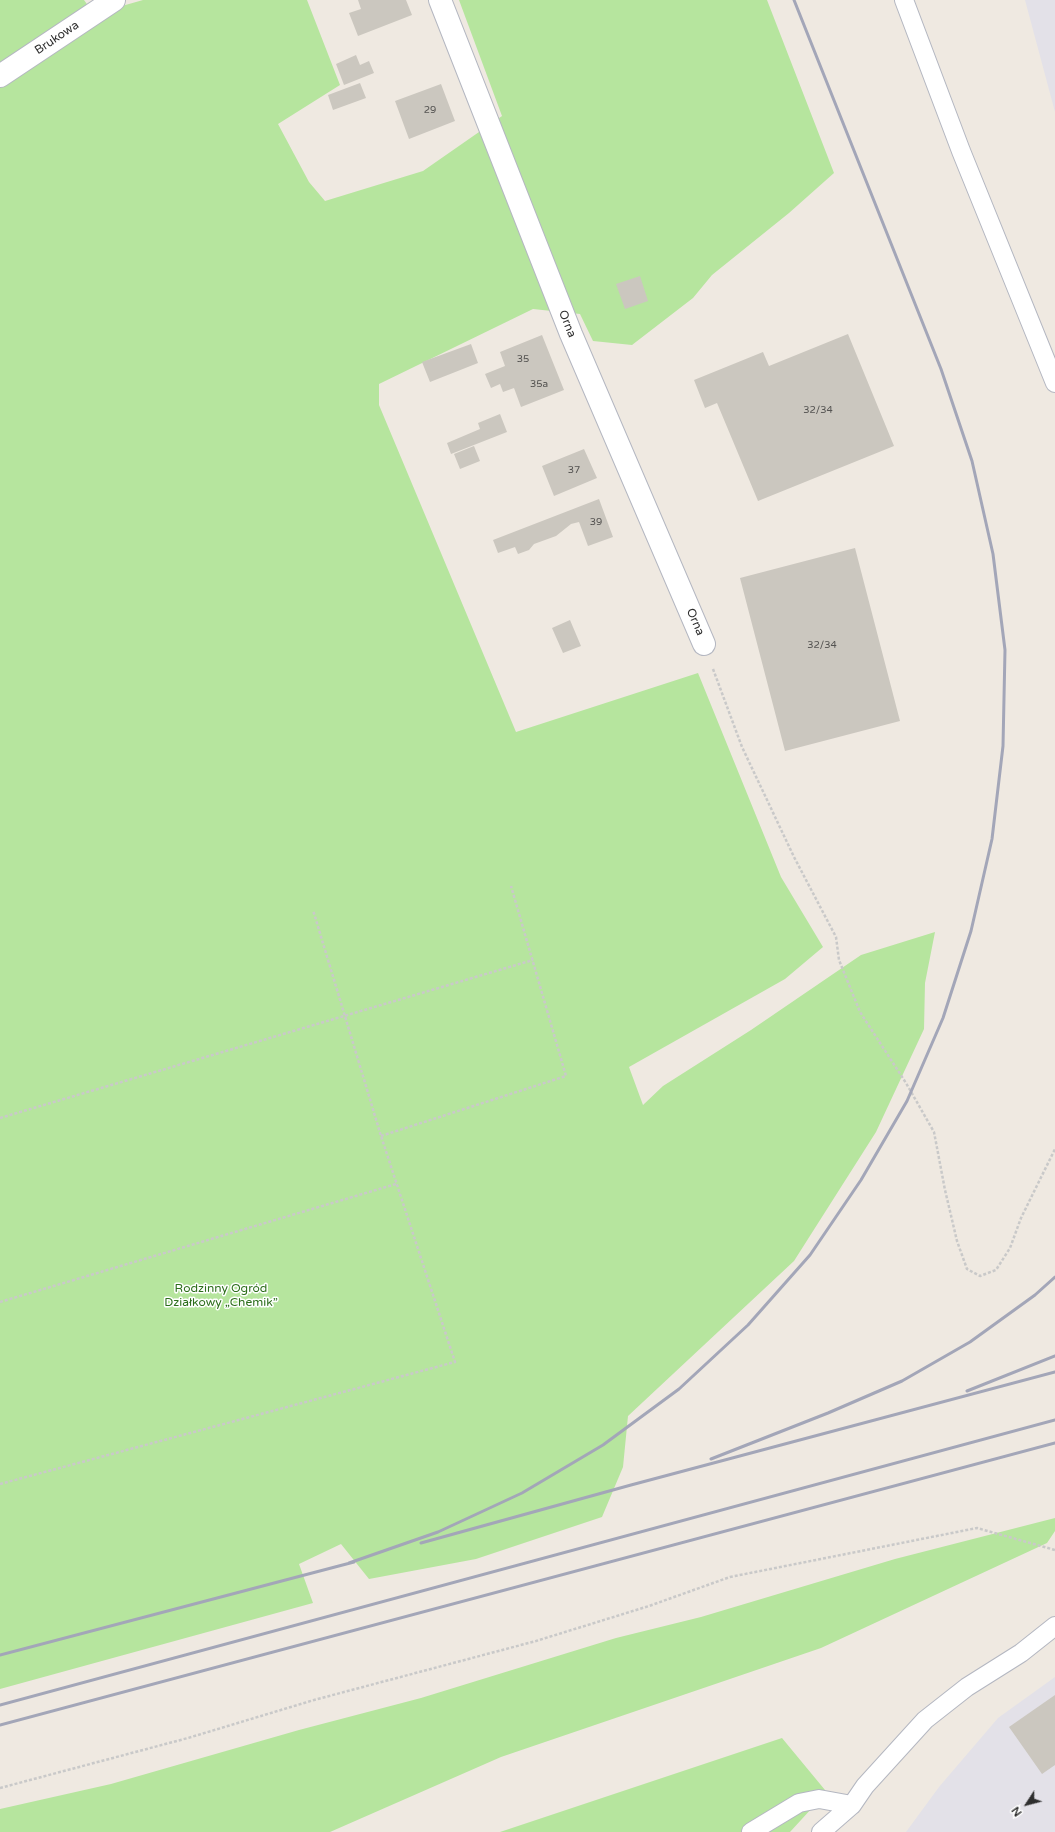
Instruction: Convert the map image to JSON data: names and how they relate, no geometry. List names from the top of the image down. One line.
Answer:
{"streets":{"street":["Brukowa","Orna"]},"parks":["Rodzinny Ogród Działkowy „Chemik”"],"house_numbers":["29","35","35a","32/34","37","39","32/34"],"north":"bottom left"}
